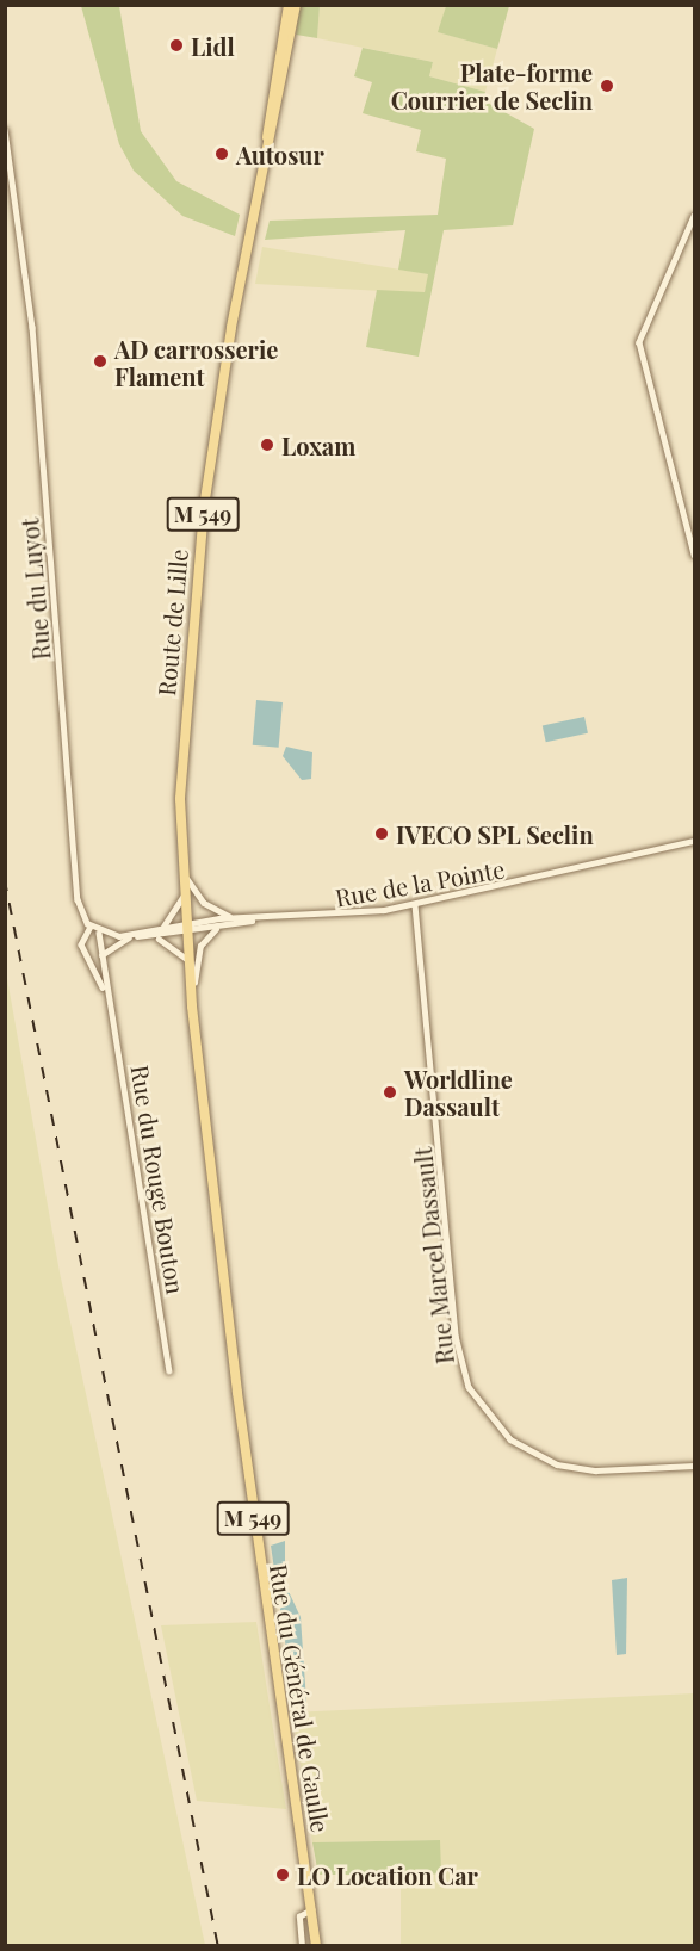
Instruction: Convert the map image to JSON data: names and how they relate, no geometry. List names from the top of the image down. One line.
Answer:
{"streets":{"main road":["M 549","Route de Lille","Rue du Général de Gaulle"],"street":["Rue du Luyot","Rue de la Pointe","Rue du Rouge Bouton","Rue Marcel Dassault"]},"crossings":[["Route de Lille","Rue de la Pointe"],["Route de Lille","Rue du Général de Gaulle"],["Rue de la Pointe","Rue Marcel Dassault"],["Rue de la Pointe","Rue du Général de Gaulle"]],"places":["Lidl","Plate-forme Courrier de Seclin","Autosur","AD carrosserie Flament","Loxam","IVECO SPL Seclin","Worldline Dassault","LO Location Car"]}
